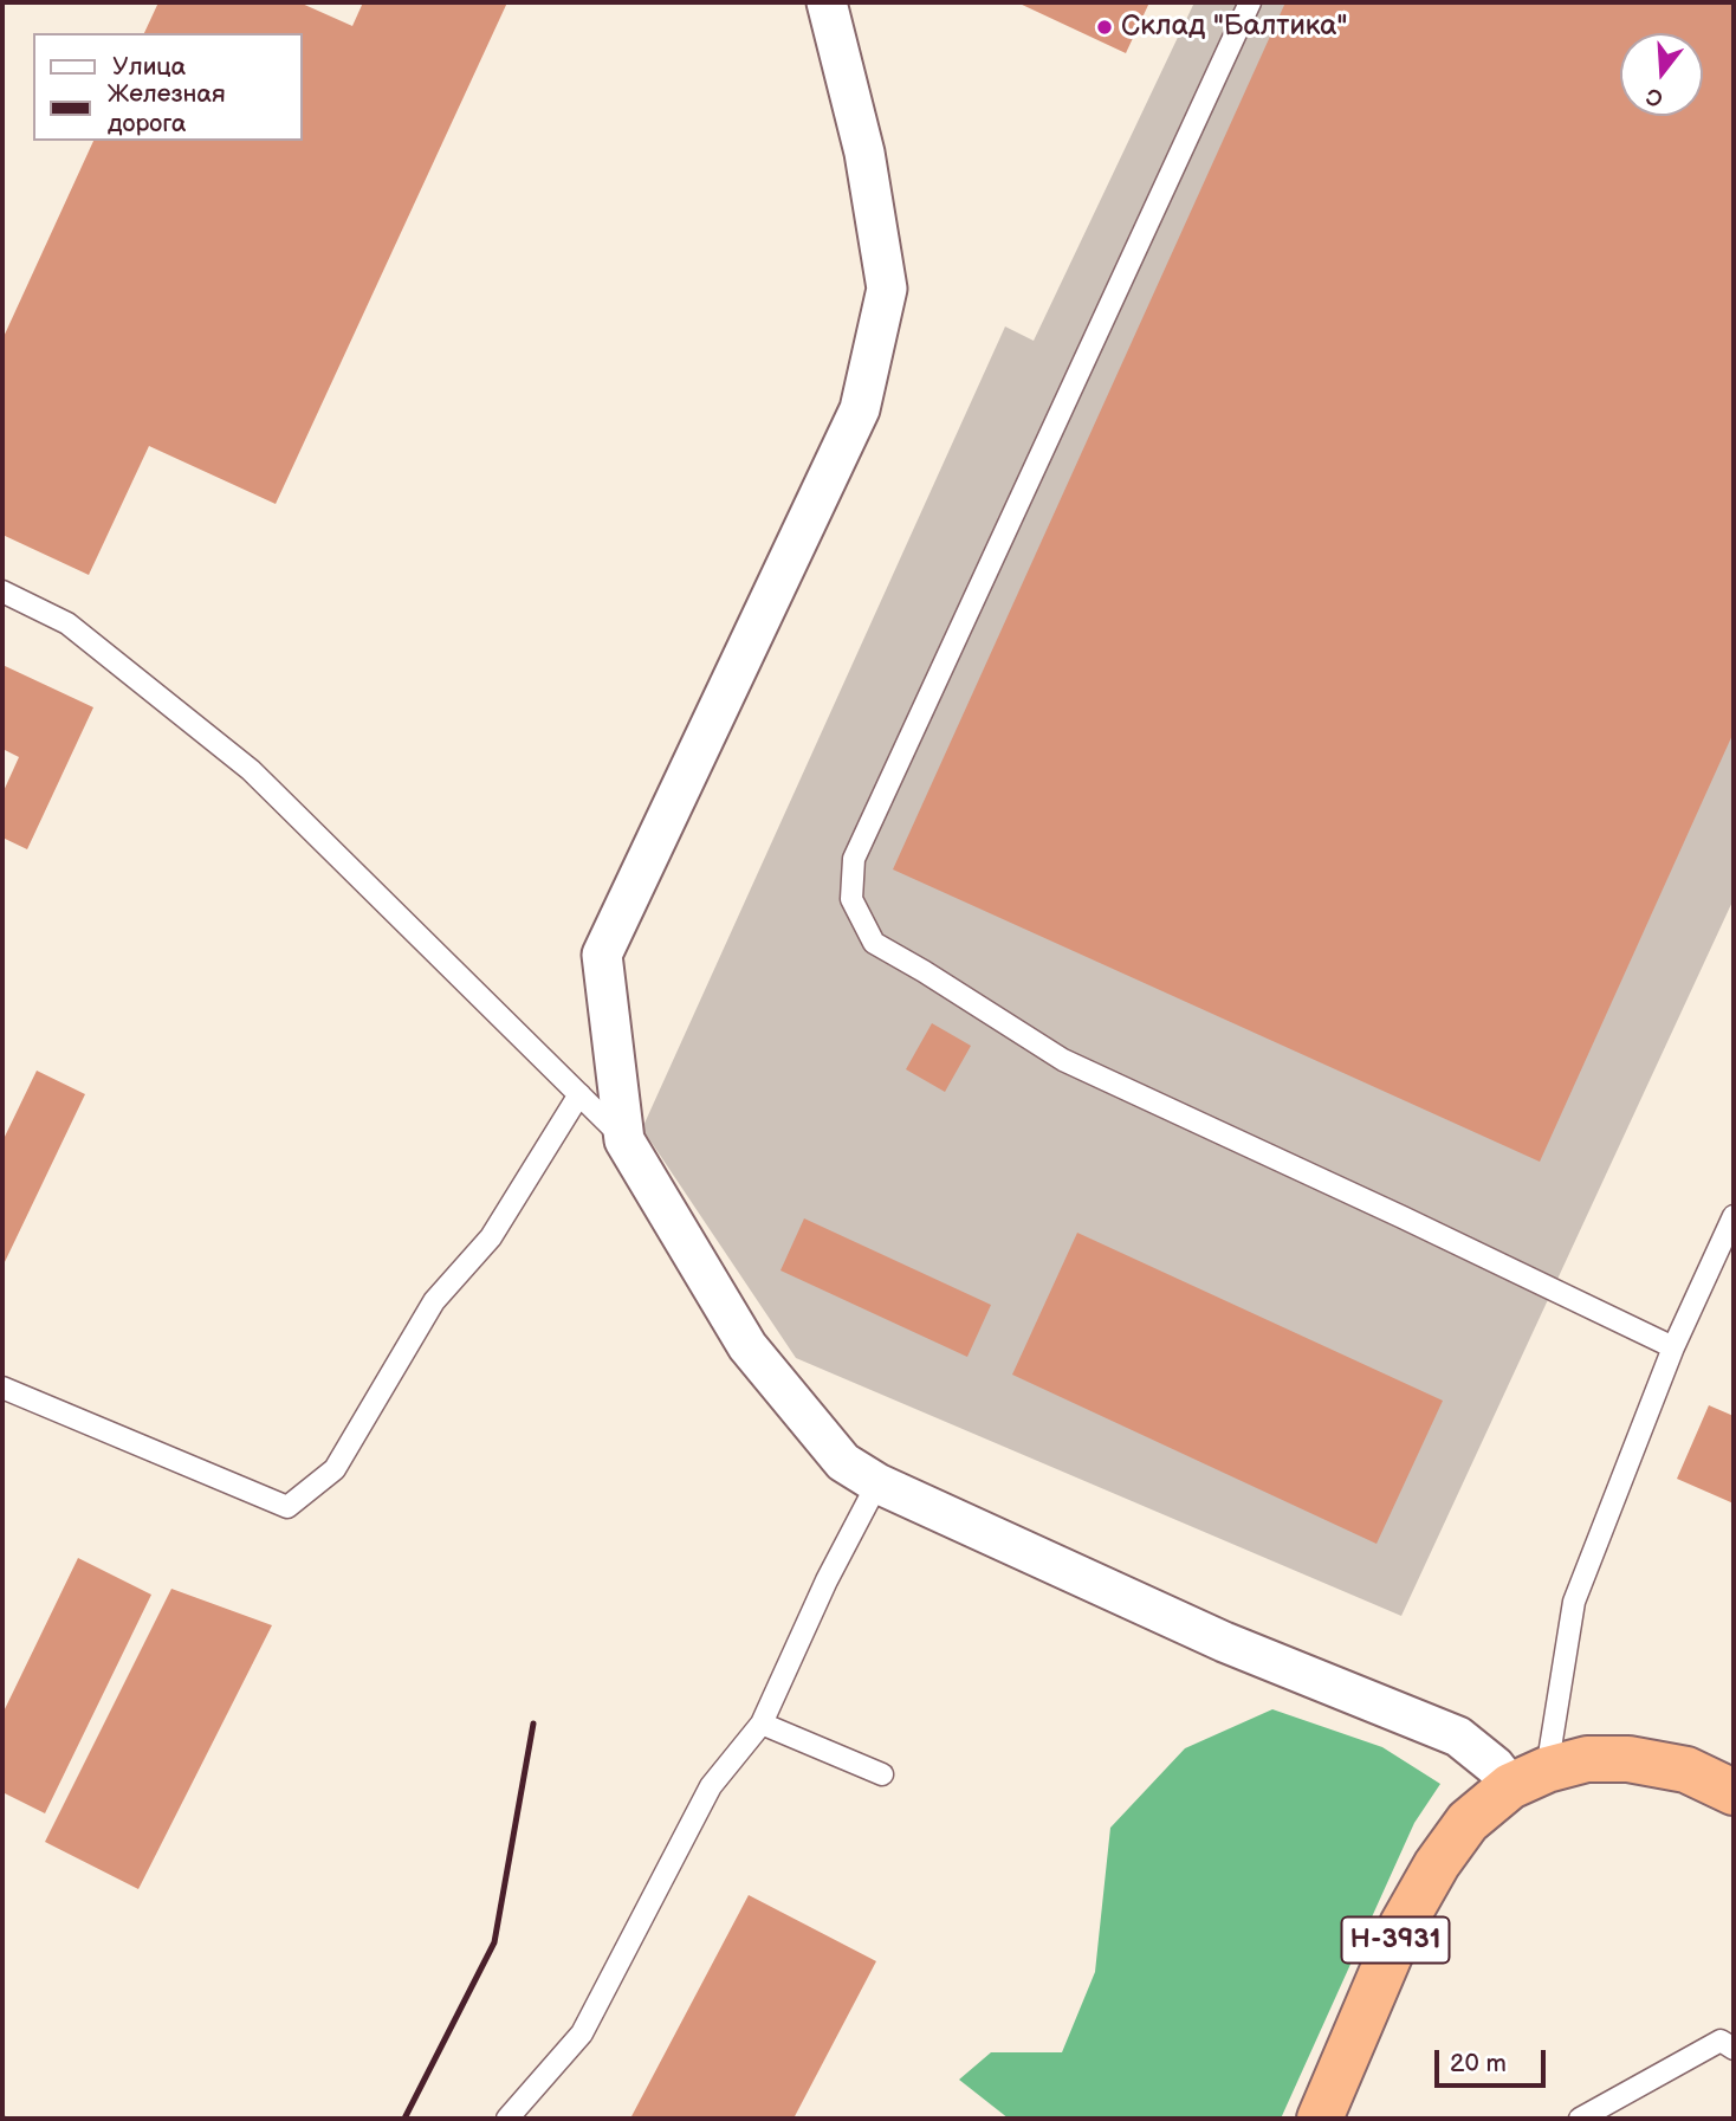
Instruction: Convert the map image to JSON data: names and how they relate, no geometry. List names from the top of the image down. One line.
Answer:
{"streets":{"highway":["Н-3931"]},"places":["Склад \"Балтика\""],"legend":["Улица","Железная дорога"],"scale_bar":"20 m","north":"bottom"}
